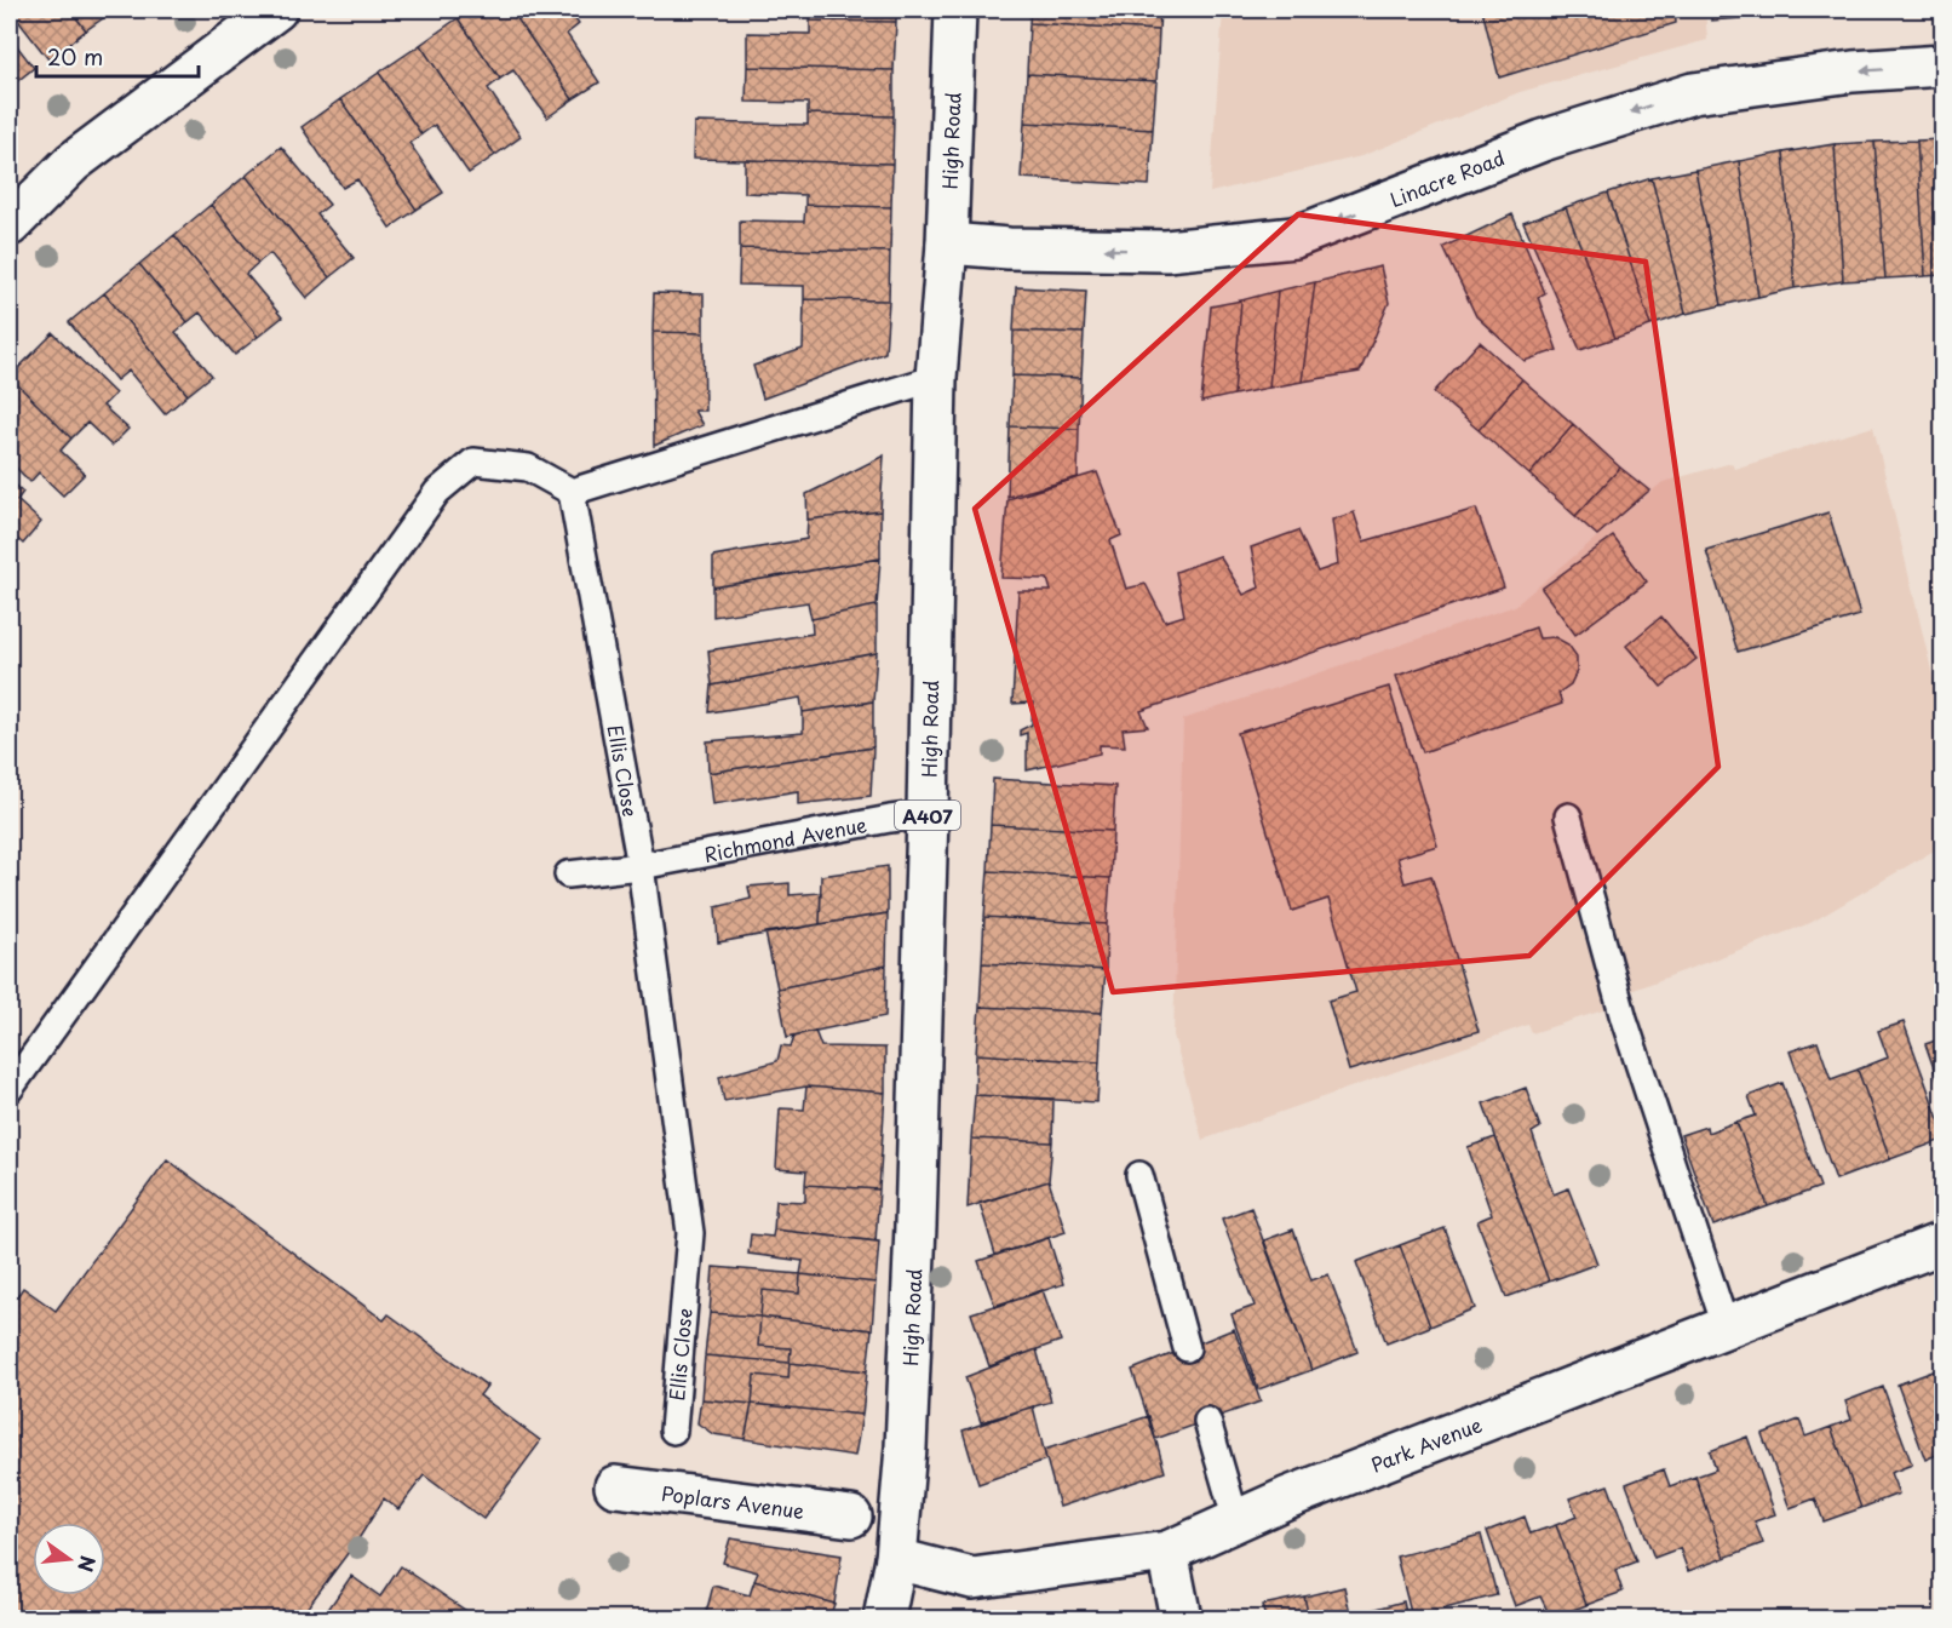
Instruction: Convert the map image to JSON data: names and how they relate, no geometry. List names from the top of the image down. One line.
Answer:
{"streets":{"street":["High Road","Linacre Road","A407","Park Avenue","Poplars Avenue"],"lane":["Ellis Close","Richmond Avenue"]},"crossings":[["High Road","Linacre Road"],["High Road","Richmond Avenue"],["High Road","Park Avenue"],["Ellis Close","Richmond Avenue"]],"one_way":["Linacre Road"],"scale_bar":"20 m","north":"right"}
